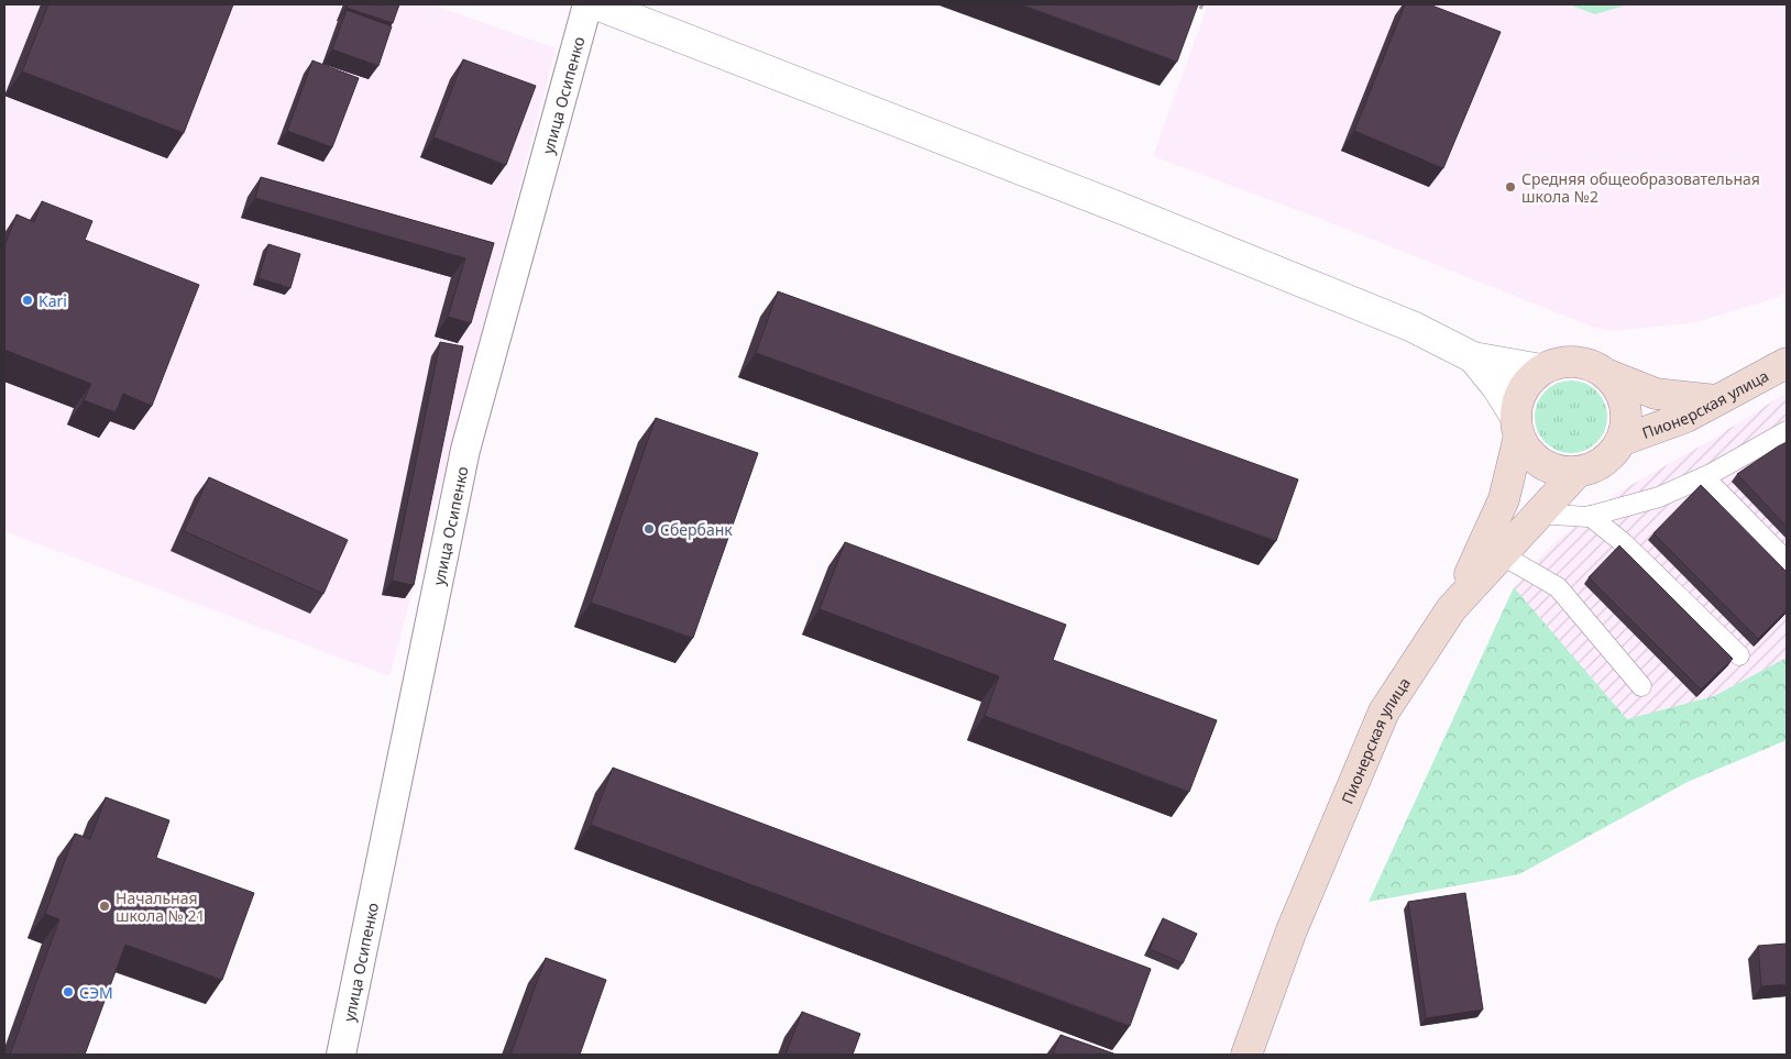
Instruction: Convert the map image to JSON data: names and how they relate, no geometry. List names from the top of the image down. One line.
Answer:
{"streets":{"main road":["Пионерская улица"],"street":["улица Осипенко"]},"places":["Средняя общеобразовательная школа №2","Kari","Сбербанк","Начальная школа № 21","СЭМ"]}
